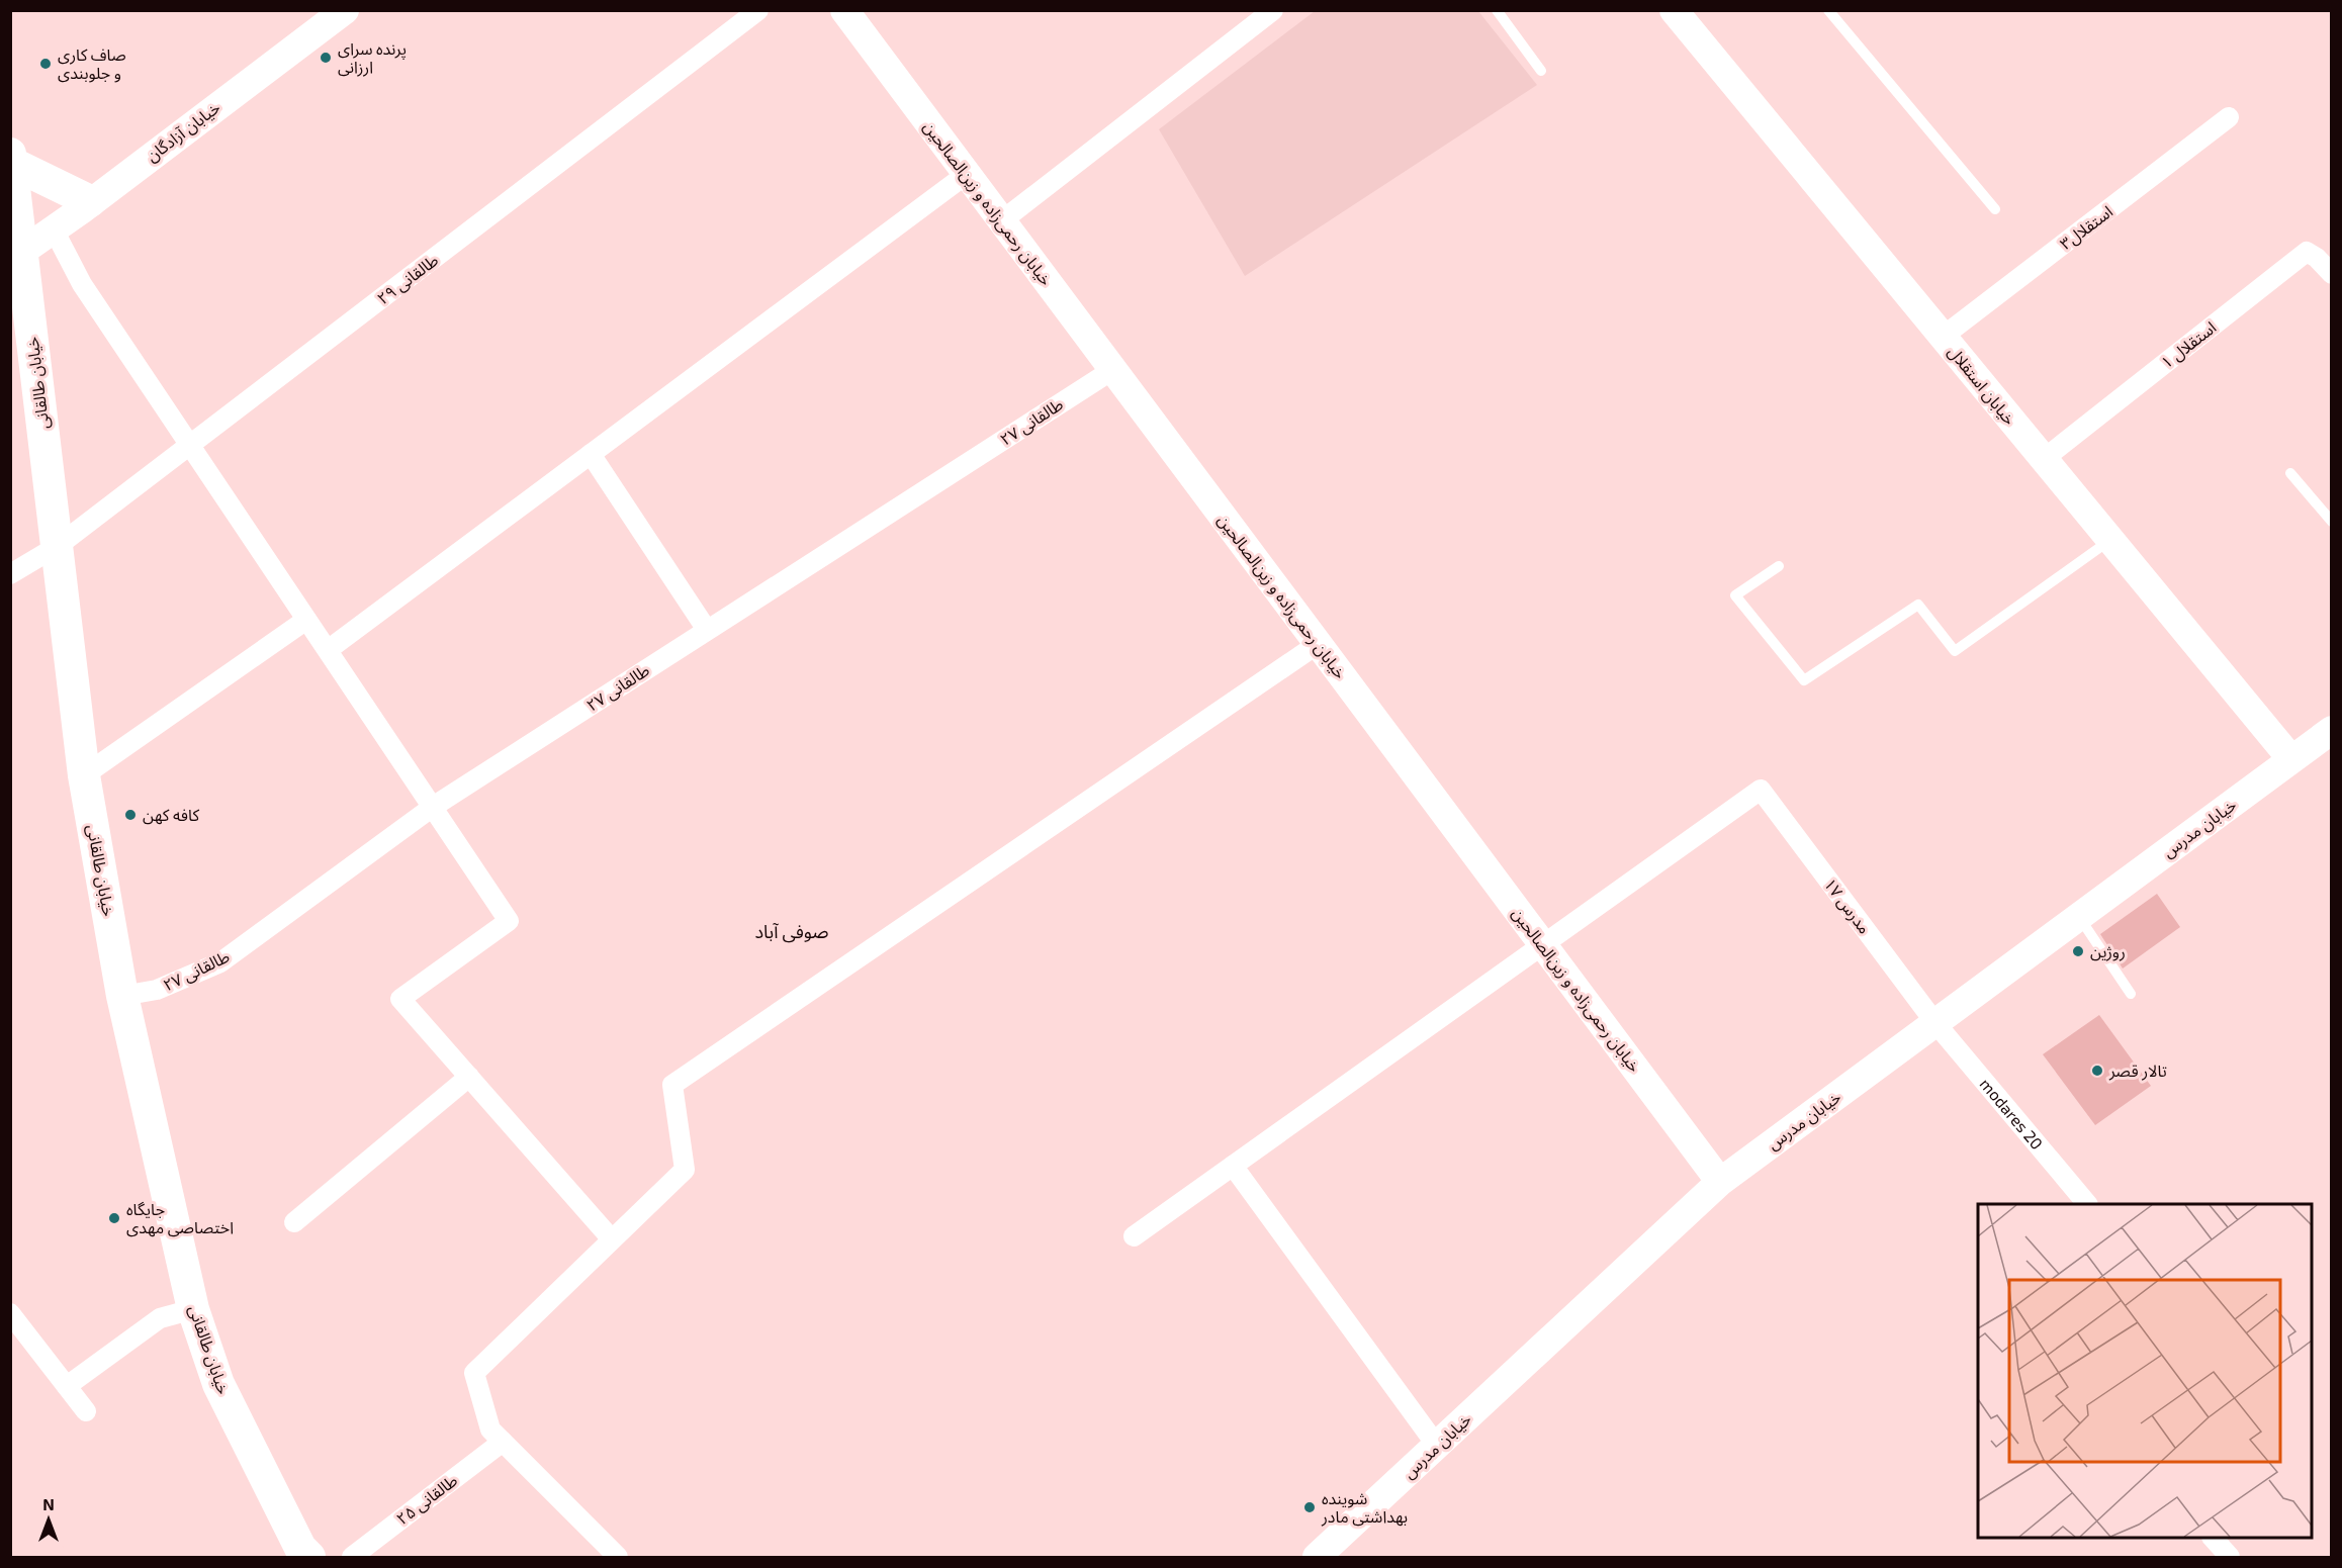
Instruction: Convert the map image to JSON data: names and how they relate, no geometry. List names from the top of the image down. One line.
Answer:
{"streets":{"main road":["خیابان طالقانی"],"street":["خیابان آزادگان","خیابان رحمی‌زاده و زین‌الصالحین","استقلال۳","طالقانی ۲۹","استقلال ۱","خیابان استقلال","طالقانی ۲۷","خیابان مدرس","مدرس ۱۷","modares 20","طالقانی ۲۵"]},"crossings":[["خیابان آزادگان","خیابان طالقانی"],["خیابان رحمی‌زاده و زین‌الصالحین","طالقانی ۲۷"],["خیابان رحمی‌زاده و زین‌الصالحین","خیابان مدرس"],["خیابان رحمی‌زاده و زین‌الصالحین","مدرس ۱۷"],["استقلال۳","خیابان استقلال"],["طالقانی ۲۹","خیابان طالقانی"],["استقلال ۱","خیابان استقلال"],["خیابان طالقانی","طالقانی ۲۷"],["خیابان استقلال","خیابان مدرس"],["خیابان مدرس","مدرس ۱۷"],["خیابان مدرس","modares 20"],["مدرس ۱۷","modares 20"]],"districts":["صوفی آباد"],"places":["پرنده سرای ارزانی","صاف کاری و جلوبندی","کافه کهن","روژین","تالار قصر","جایگاه اختصاصی مهدی","شوینده بهداشتی مادر"],"north":"top"}
